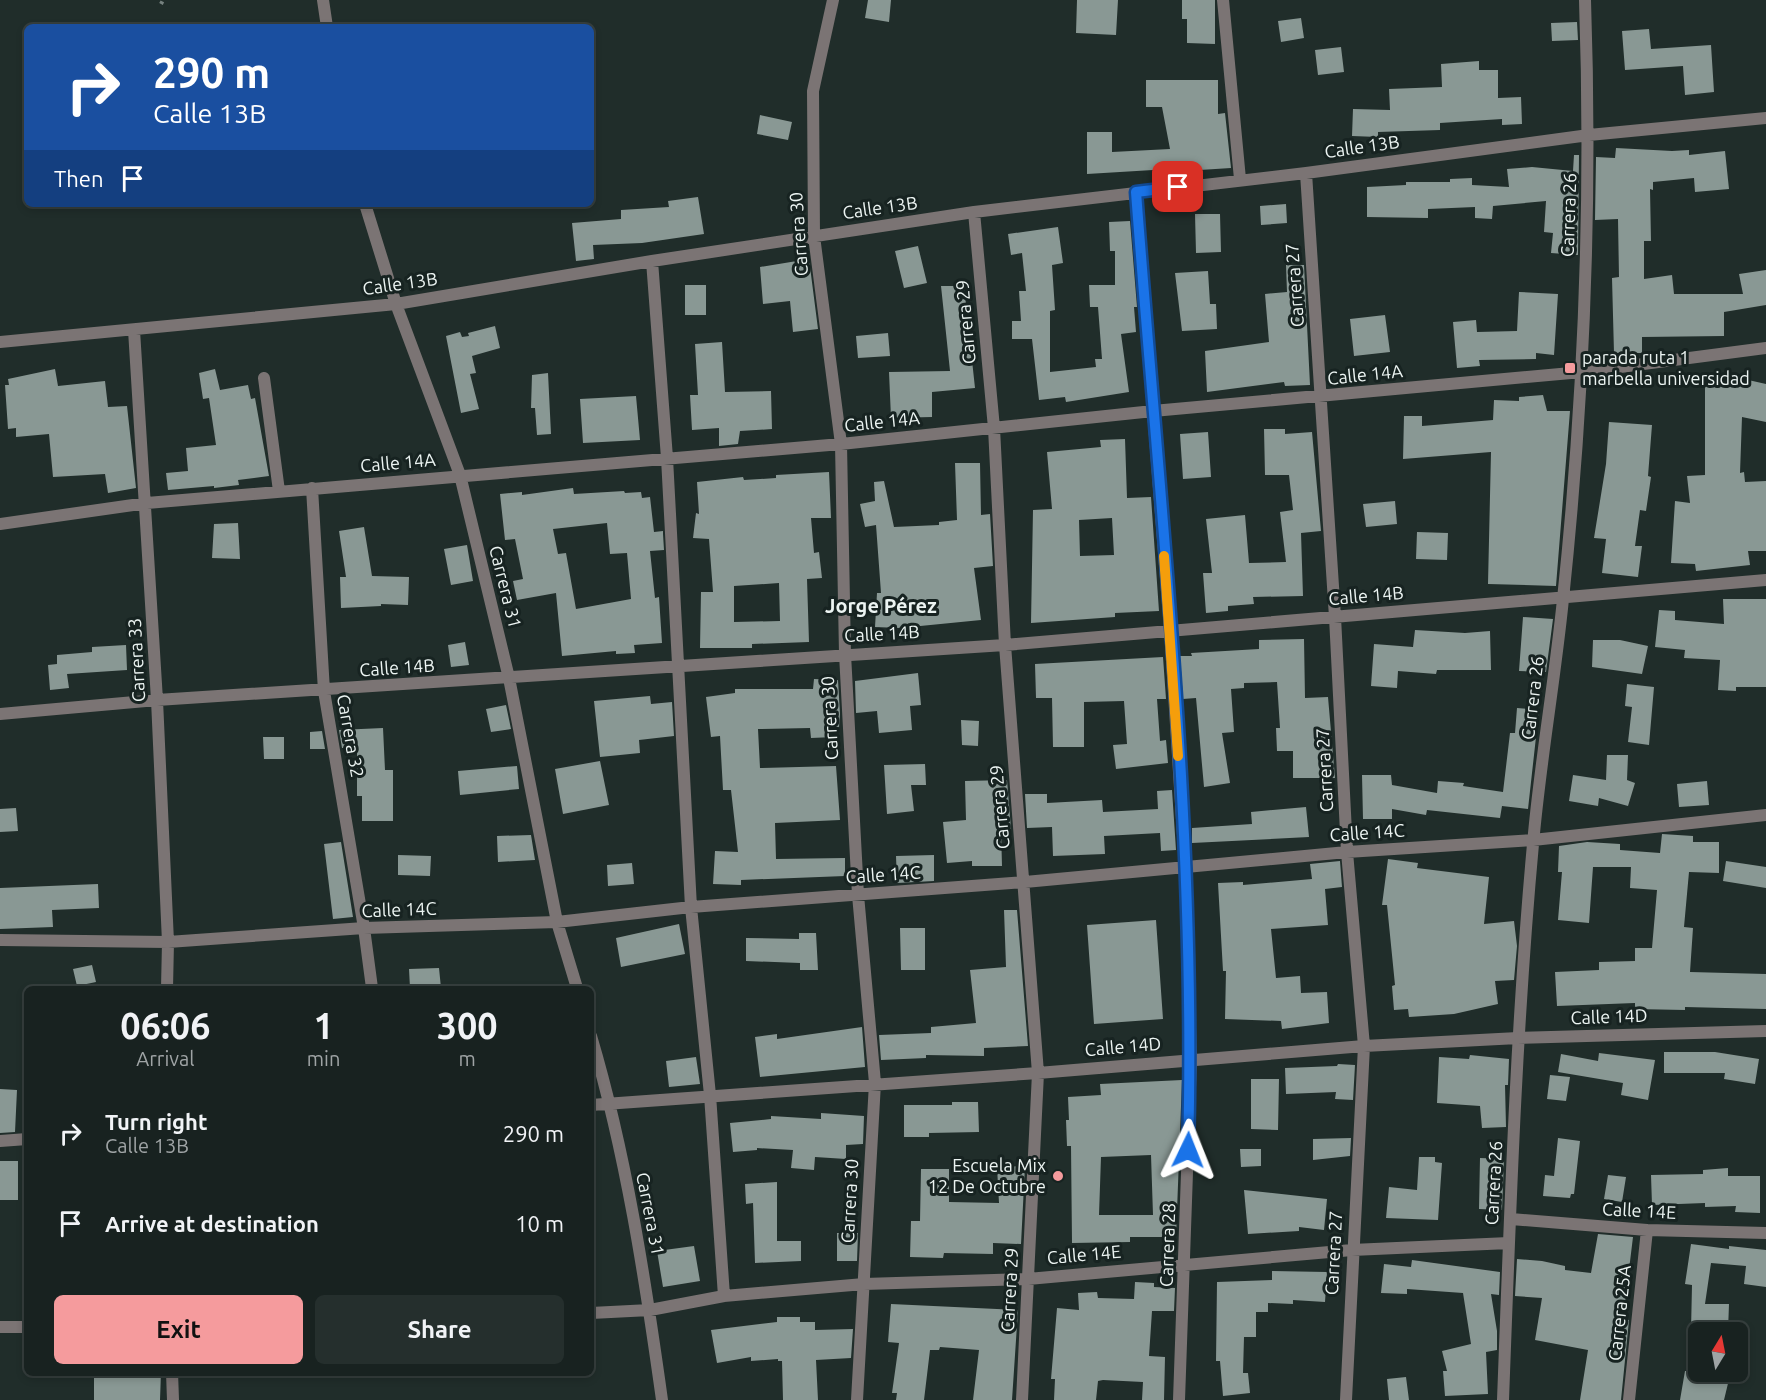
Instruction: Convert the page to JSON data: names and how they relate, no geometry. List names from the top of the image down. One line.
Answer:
{"streets":{"street":["Calle 13B","Carrera 26","Carrera 30","Carrera 27","Carrera 29","Calle 14A","Carrera 31","Calle 14B","Carrera 33","Carrera 32","Calle 14C","Calle 14D","Calle 14E","Carrera 28","Carrera 25A"]},"crossings":[["Calle 13B","Carrera 26"],["Calle 13B","Carrera 30"],["Calle 13B","Carrera 27"],["Calle 13B","Carrera 29"],["Calle 13B","Carrera 31"],["Calle 13B","Carrera 33"],["Calle 13B","Carrera 28"],["Carrera 26","Calle 14A"],["Carrera 26","Calle 14B"],["Carrera 26","Calle 14C"],["Carrera 26","Calle 14D"],["Carrera 26","Calle 14E"],["Carrera 30","Calle 14A"],["Carrera 30","Calle 14B"],["Carrera 30","Calle 14C"],["Carrera 30","Calle 14D"],["Carrera 30","Calle 14E"],["Carrera 27","Calle 14A"],["Carrera 27","Calle 14B"],["Carrera 27","Calle 14C"],["Carrera 27","Calle 14D"],["Carrera 27","Calle 14E"],["Carrera 29","Calle 14A"],["Carrera 29","Calle 14B"],["Carrera 29","Calle 14C"],["Carrera 29","Calle 14D"],["Carrera 29","Calle 14E"],["Calle 14A","Carrera 31"],["Calle 14A","Carrera 33"],["Calle 14A","Carrera 32"],["Calle 14A","Carrera 28"],["Carrera 31","Calle 14B"],["Carrera 31","Calle 14C"],["Carrera 31","Calle 14D"],["Carrera 31","Calle 14E"],["Calle 14B","Carrera 33"],["Calle 14B","Carrera 32"],["Calle 14B","Carrera 28"],["Carrera 33","Calle 14C"],["Carrera 32","Calle 14C"],["Calle 14C","Carrera 28"],["Calle 14D","Carrera 28"],["Calle 14E","Carrera 28"],["Calle 14E","Carrera 25A"]],"districts":["Jorge Pérez"],"places":{"transit":["parada ruta 1 marbella universidad"],"other":["Escuela Mix 12 De Octubre"]},"north":"top","page":{"turn":["290 m","Calle 13B"],"then":"Then","eta":["06:06","Arrival","1","min","300","m"],"list":[{"name":"Turn right","note":"Calle 13B","value":"290 m"},{"name":"Arrive at destination","value":"10 m"}],"buttons":["Exit","Share"]}}
